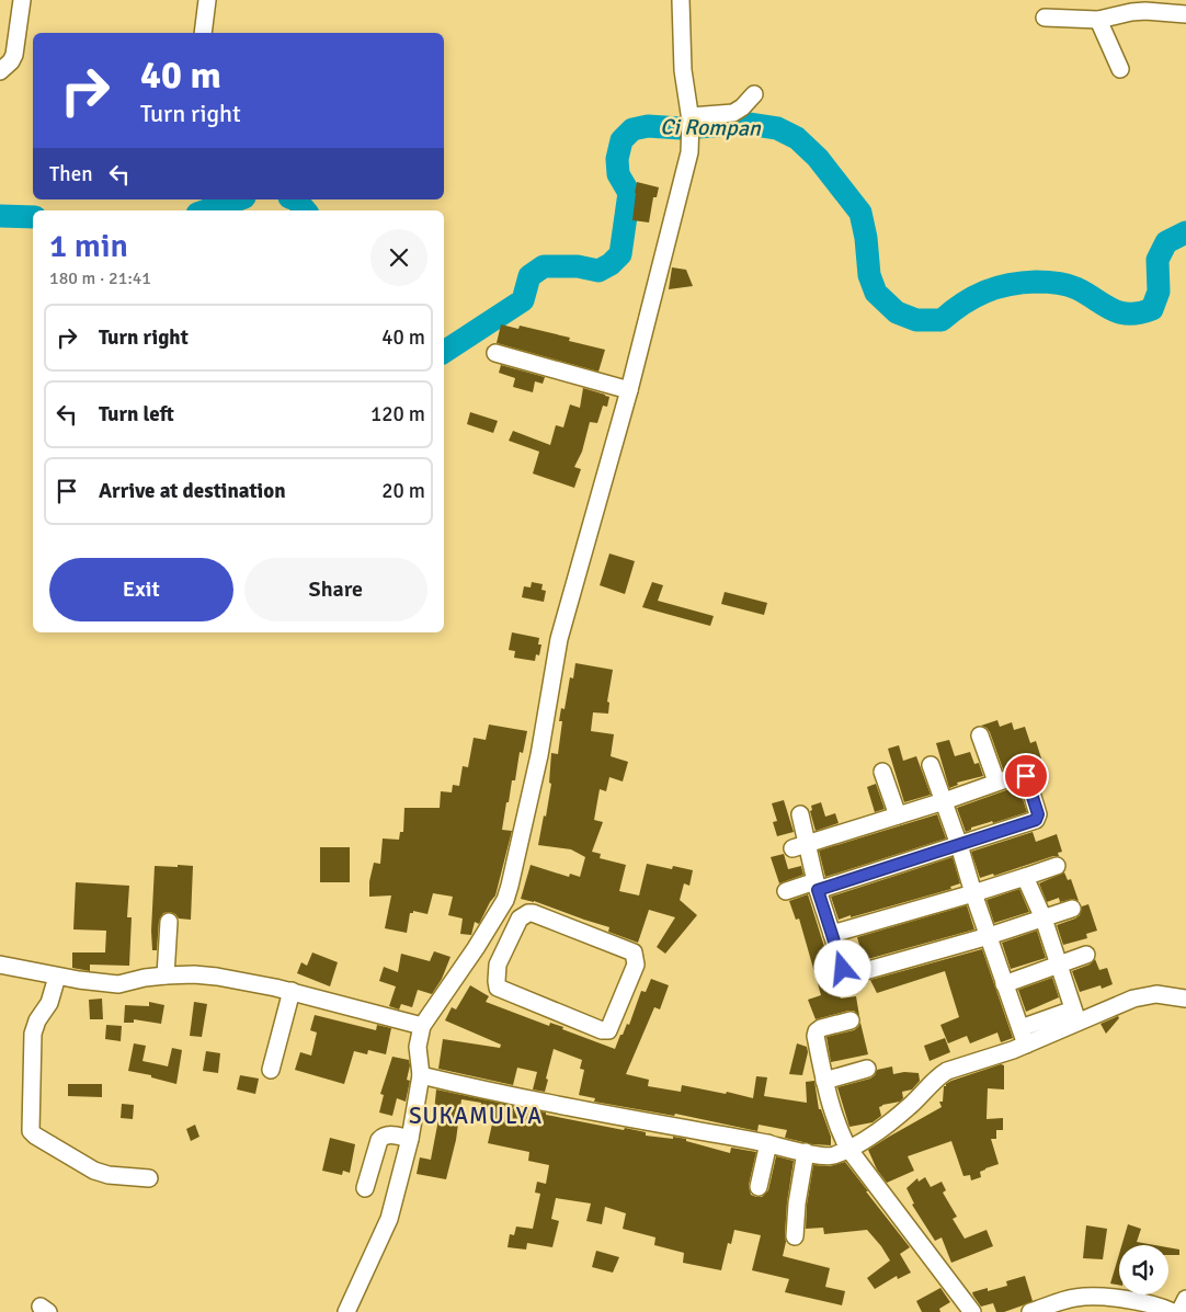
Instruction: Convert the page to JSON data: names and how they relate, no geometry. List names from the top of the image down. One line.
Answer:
{"districts":["SUKAMULYA"],"water":["Ci Rompan"],"page":{"turn":["40 m","Turn right"],"then":"Then","heading":["1 min","180 m · 21:41"],"list":[{"name":"Turn right","value":"40 m"},{"name":"Turn left","value":"120 m"},{"name":"Arrive at destination","value":"20 m"}],"buttons":["Exit","Share"]}}
